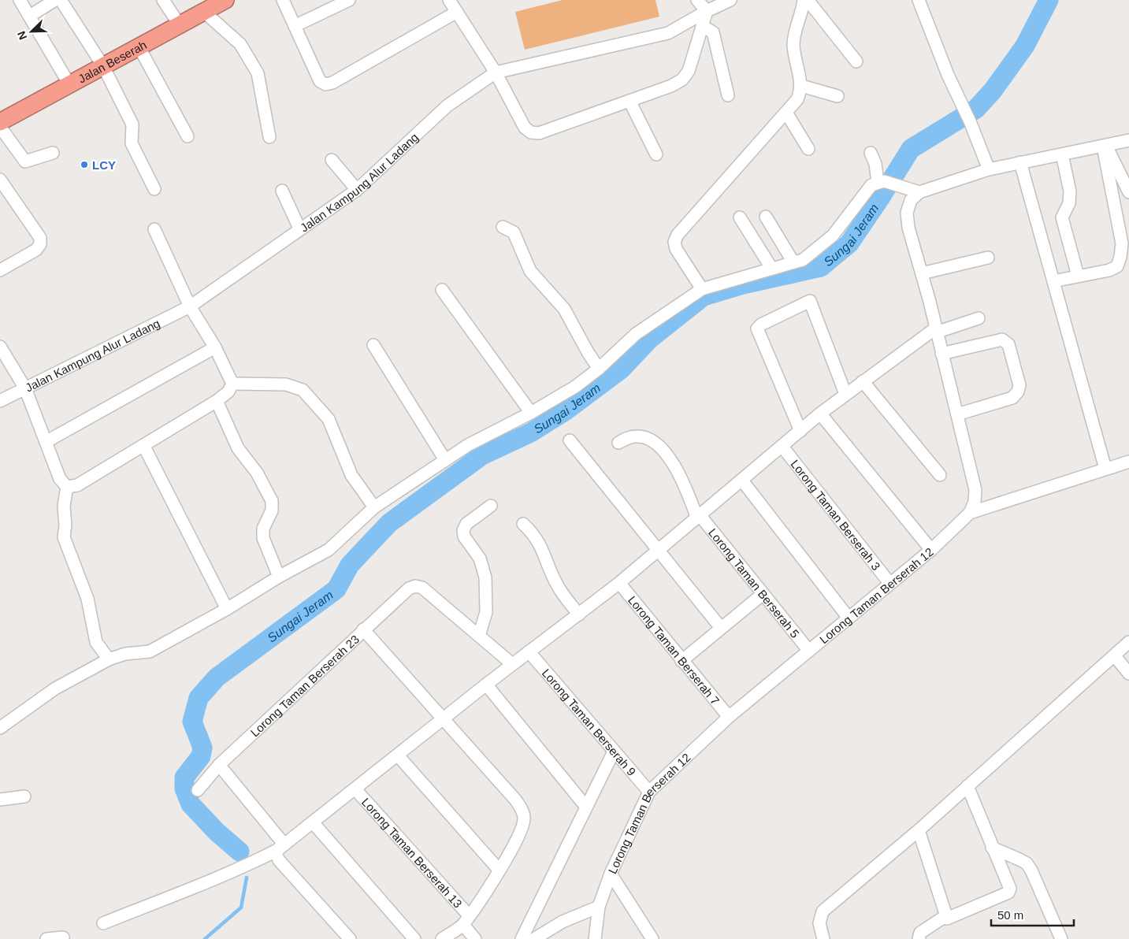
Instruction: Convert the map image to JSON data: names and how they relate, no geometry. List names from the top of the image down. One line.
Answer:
{"streets":{"highway":["Jalan Beserah"],"street":["Jalan Kampung Alur Ladang","Lorong Taman Berserah 3","Lorong Taman Berserah 5","Lorong Taman Berserah 12","Lorong Taman Berserah 7","Lorong Taman Berserah 23","Lorong Taman Berserah 9","Lorong Taman Berserah 13"]},"crossings":[["Lorong Taman Berserah 3","Lorong Taman Berserah 12"],["Lorong Taman Berserah 5","Lorong Taman Berserah 12"],["Lorong Taman Berserah 12","Lorong Taman Berserah 7"],["Lorong Taman Berserah 12","Lorong Taman Berserah 9"]],"water":["Sungai Jeram"],"places":["LCY"],"scale_bar":"50 m","north":"bottom left"}
